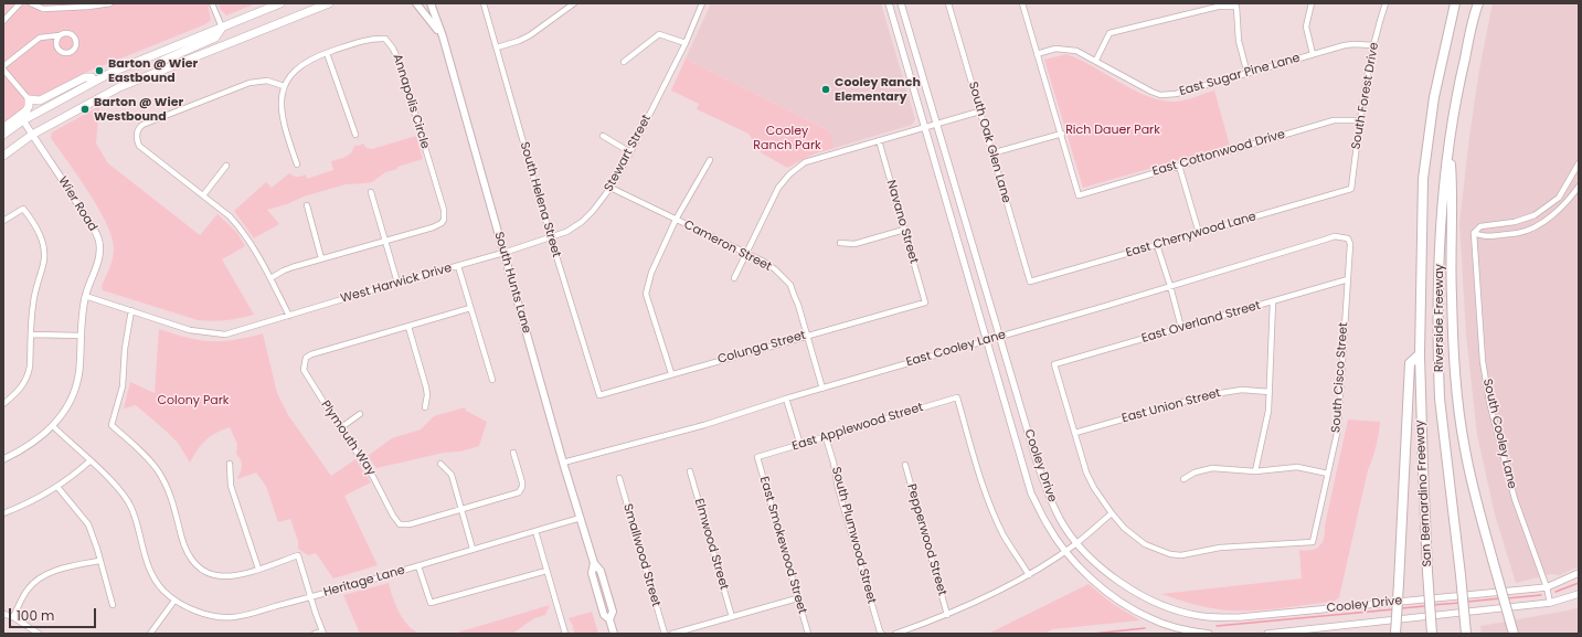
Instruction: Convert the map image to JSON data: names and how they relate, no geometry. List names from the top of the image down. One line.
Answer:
{"streets":{"highway":["Riverside Freeway","San Bernardino Freeway"],"main road":["South Hunts Lane"],"street":["East Sugar Pine Lane","South Forest Drive","Annapolis Circle","South Oak Glen Lane","Stewart Street","East Cottonwood Drive","South Helena Street","Wier Road","Navano Street","East Cherrywood Lane","Cameron Street","West Harwick Drive","East Overland Street","Colunga Street","East Cooley Lane","South Cisco Street","East Union Street","East Applewood Street","South Cooley Lane","Plymouth Way","Cooley Drive","South Plumwood Street","Pepperwood Street","Elmwood Street","East Smokewood Street","Smallwood Street","Heritage Lane"]},"crossings":[["East Sugar Pine Lane","South Forest Drive"],["South Forest Drive","East Cottonwood Drive"],["South Forest Drive","East Cherrywood Lane"],["South Oak Glen Lane","East Cherrywood Lane"],["Stewart Street","South Helena Street"],["Stewart Street","Cameron Street"],["Stewart Street","South Hunts Lane"],["Stewart Street","West Harwick Drive"],["South Helena Street","Colunga Street"],["Wier Road","West Harwick Drive"],["Navano Street","Colunga Street"],["Cameron Street","Colunga Street"],["Cameron Street","East Cooley Lane"],["South Hunts Lane","West Harwick Drive"],["South Hunts Lane","East Cooley Lane"],["Riverside Freeway","San Bernardino Freeway"],["East Overland Street","South Cisco Street"],["East Overland Street","East Union Street"],["East Cooley Lane","South Cisco Street"],["East Cooley Lane","Cooley Drive"],["East Applewood Street","South Plumwood Street"],["East Applewood Street","East Smokewood Street"],["South Cooley Lane","Cooley Drive"]],"parks":["Rich Dauer Park","Cooley Ranch Park","Colony Park"],"places":["Barton @ Wier Eastbound","Cooley Ranch Elementary","Barton @ Wier Westbound"],"scale_bar":"100 m"}
